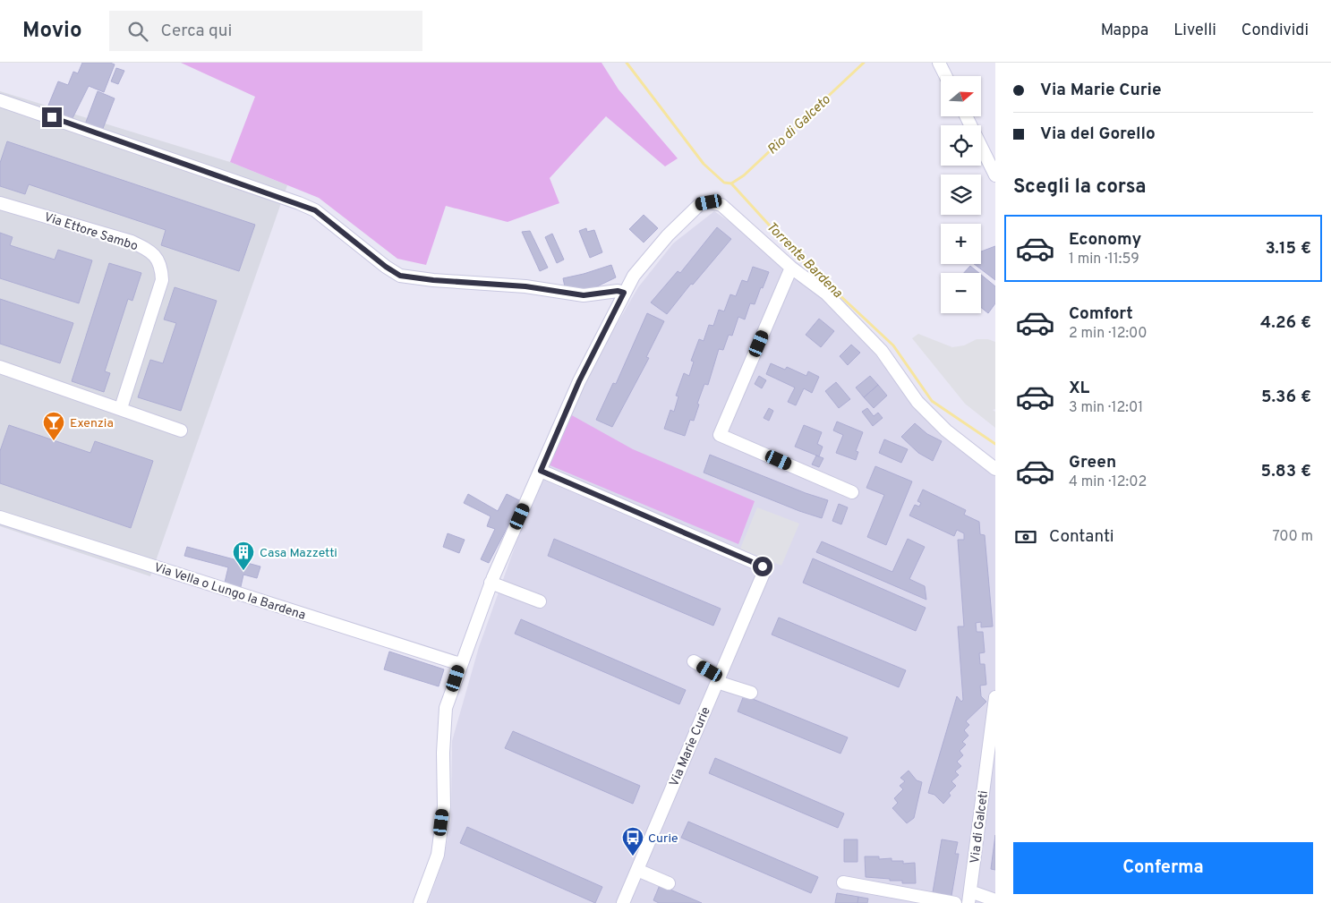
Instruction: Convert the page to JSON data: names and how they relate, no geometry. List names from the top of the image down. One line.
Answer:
{"streets":{"street":["Via Ettore Sambo","Via Vella o Lungo la Bardena","Via Marie Curie","Via di Galceti"]},"water":["Rio di Galceto","Torrente Bardena"],"places":{"bar":["Exenzia"],"building":["Casa Mazzetti"],"bus stop":["Curie"]},"north":"right","page":{"header":"Movio","search":"Cerca qui","nav":["Mappa","Livelli","Condividi"],"banner":["Via Marie Curie","Via del Gorello"],"map_buttons":["+","−"],"heading":"Scegli la corsa","list":[{"name":"Economy","note":"1 min · 11:59","value":"3.15 €"},{"name":"Comfort","note":"2 min · 12:00","value":"4.26 €"},{"name":"XL","note":"3 min · 12:01","value":"5.36 €"},{"name":"Green","note":"4 min · 12:02","value":"5.83 €"}],"pay":["Contanti","700 m"],"buttons":"Conferma"}}
